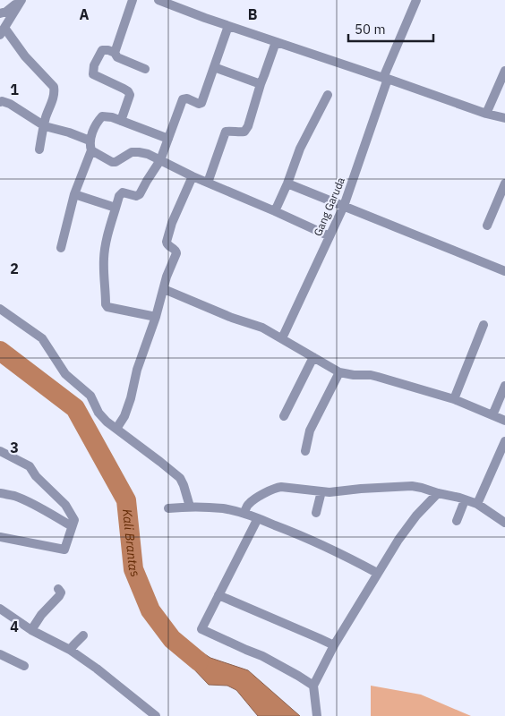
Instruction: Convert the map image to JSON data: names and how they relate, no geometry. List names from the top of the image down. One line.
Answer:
{"streets":{"street":["Gang Garuda"]},"water":["Kali Brantas"],"scale_bar":"50 m","grid":{"columns":["A","B"],"rows":["1","2","3","4"]}}
